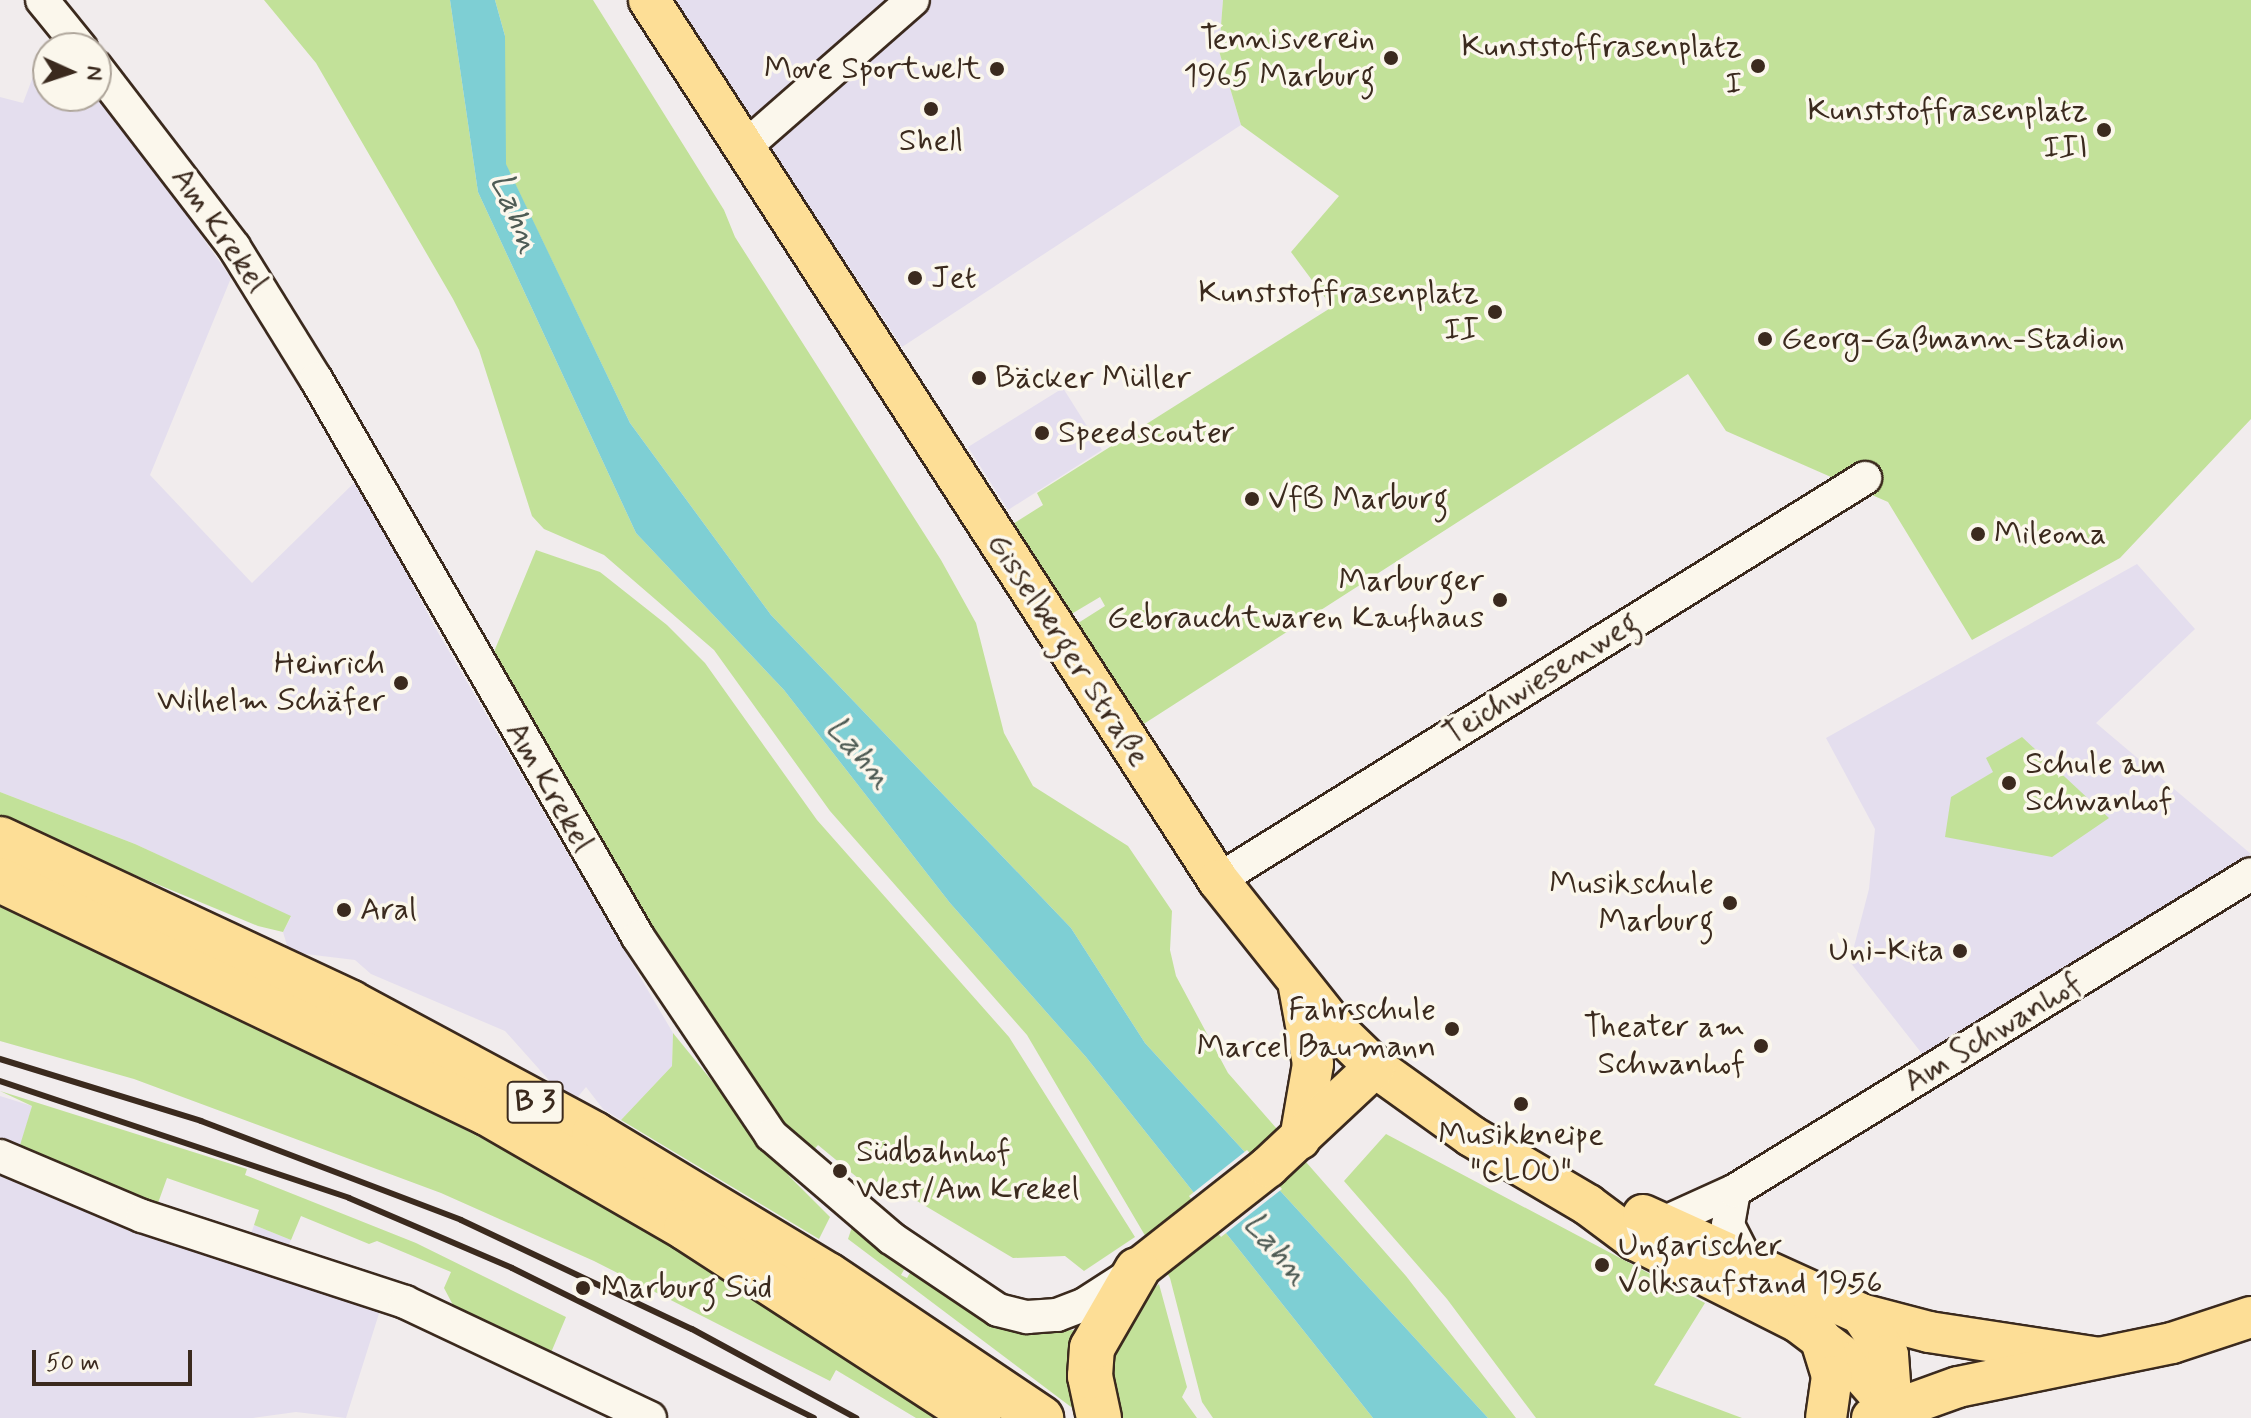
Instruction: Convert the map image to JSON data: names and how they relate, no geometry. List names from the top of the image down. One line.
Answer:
{"streets":{"highway":["B 3"],"main road":["Gisselberger Straße"],"street":["Am Krekel","Teichwiesenweg","Am Schwanhof"]},"crossings":[["Gisselberger Straße","Teichwiesenweg"],["Gisselberger Straße","Am Schwanhof"]],"water":["Lahn"],"places":["Tennisverein 1965 Marburg","Kunststoffrasenplatz I","Move Sportwelt","Shell","Kunststoffrasenplatz III","Jet","Kunststoffrasenplatz II","Georg-Gaßmann-Stadion","Bäcker Müller","Speedscouter","VfB Marburg","Mileona","Marburger Gebrauchtwaren Kaufhaus","Heinrich Wilhelm Schäfer","Schule am Schwanhof","Musikschule Marburg","Aral","Uni-Kita","Fahrschule Marcel Baumann","Theater am Schwanhof","Musikkneipe \"CLOU\"","Südbahnhof West/Am Krekel","Ungarischer Volksaufstand 1956","Marburg Süd"],"scale_bar":"50 m","north":"right"}
